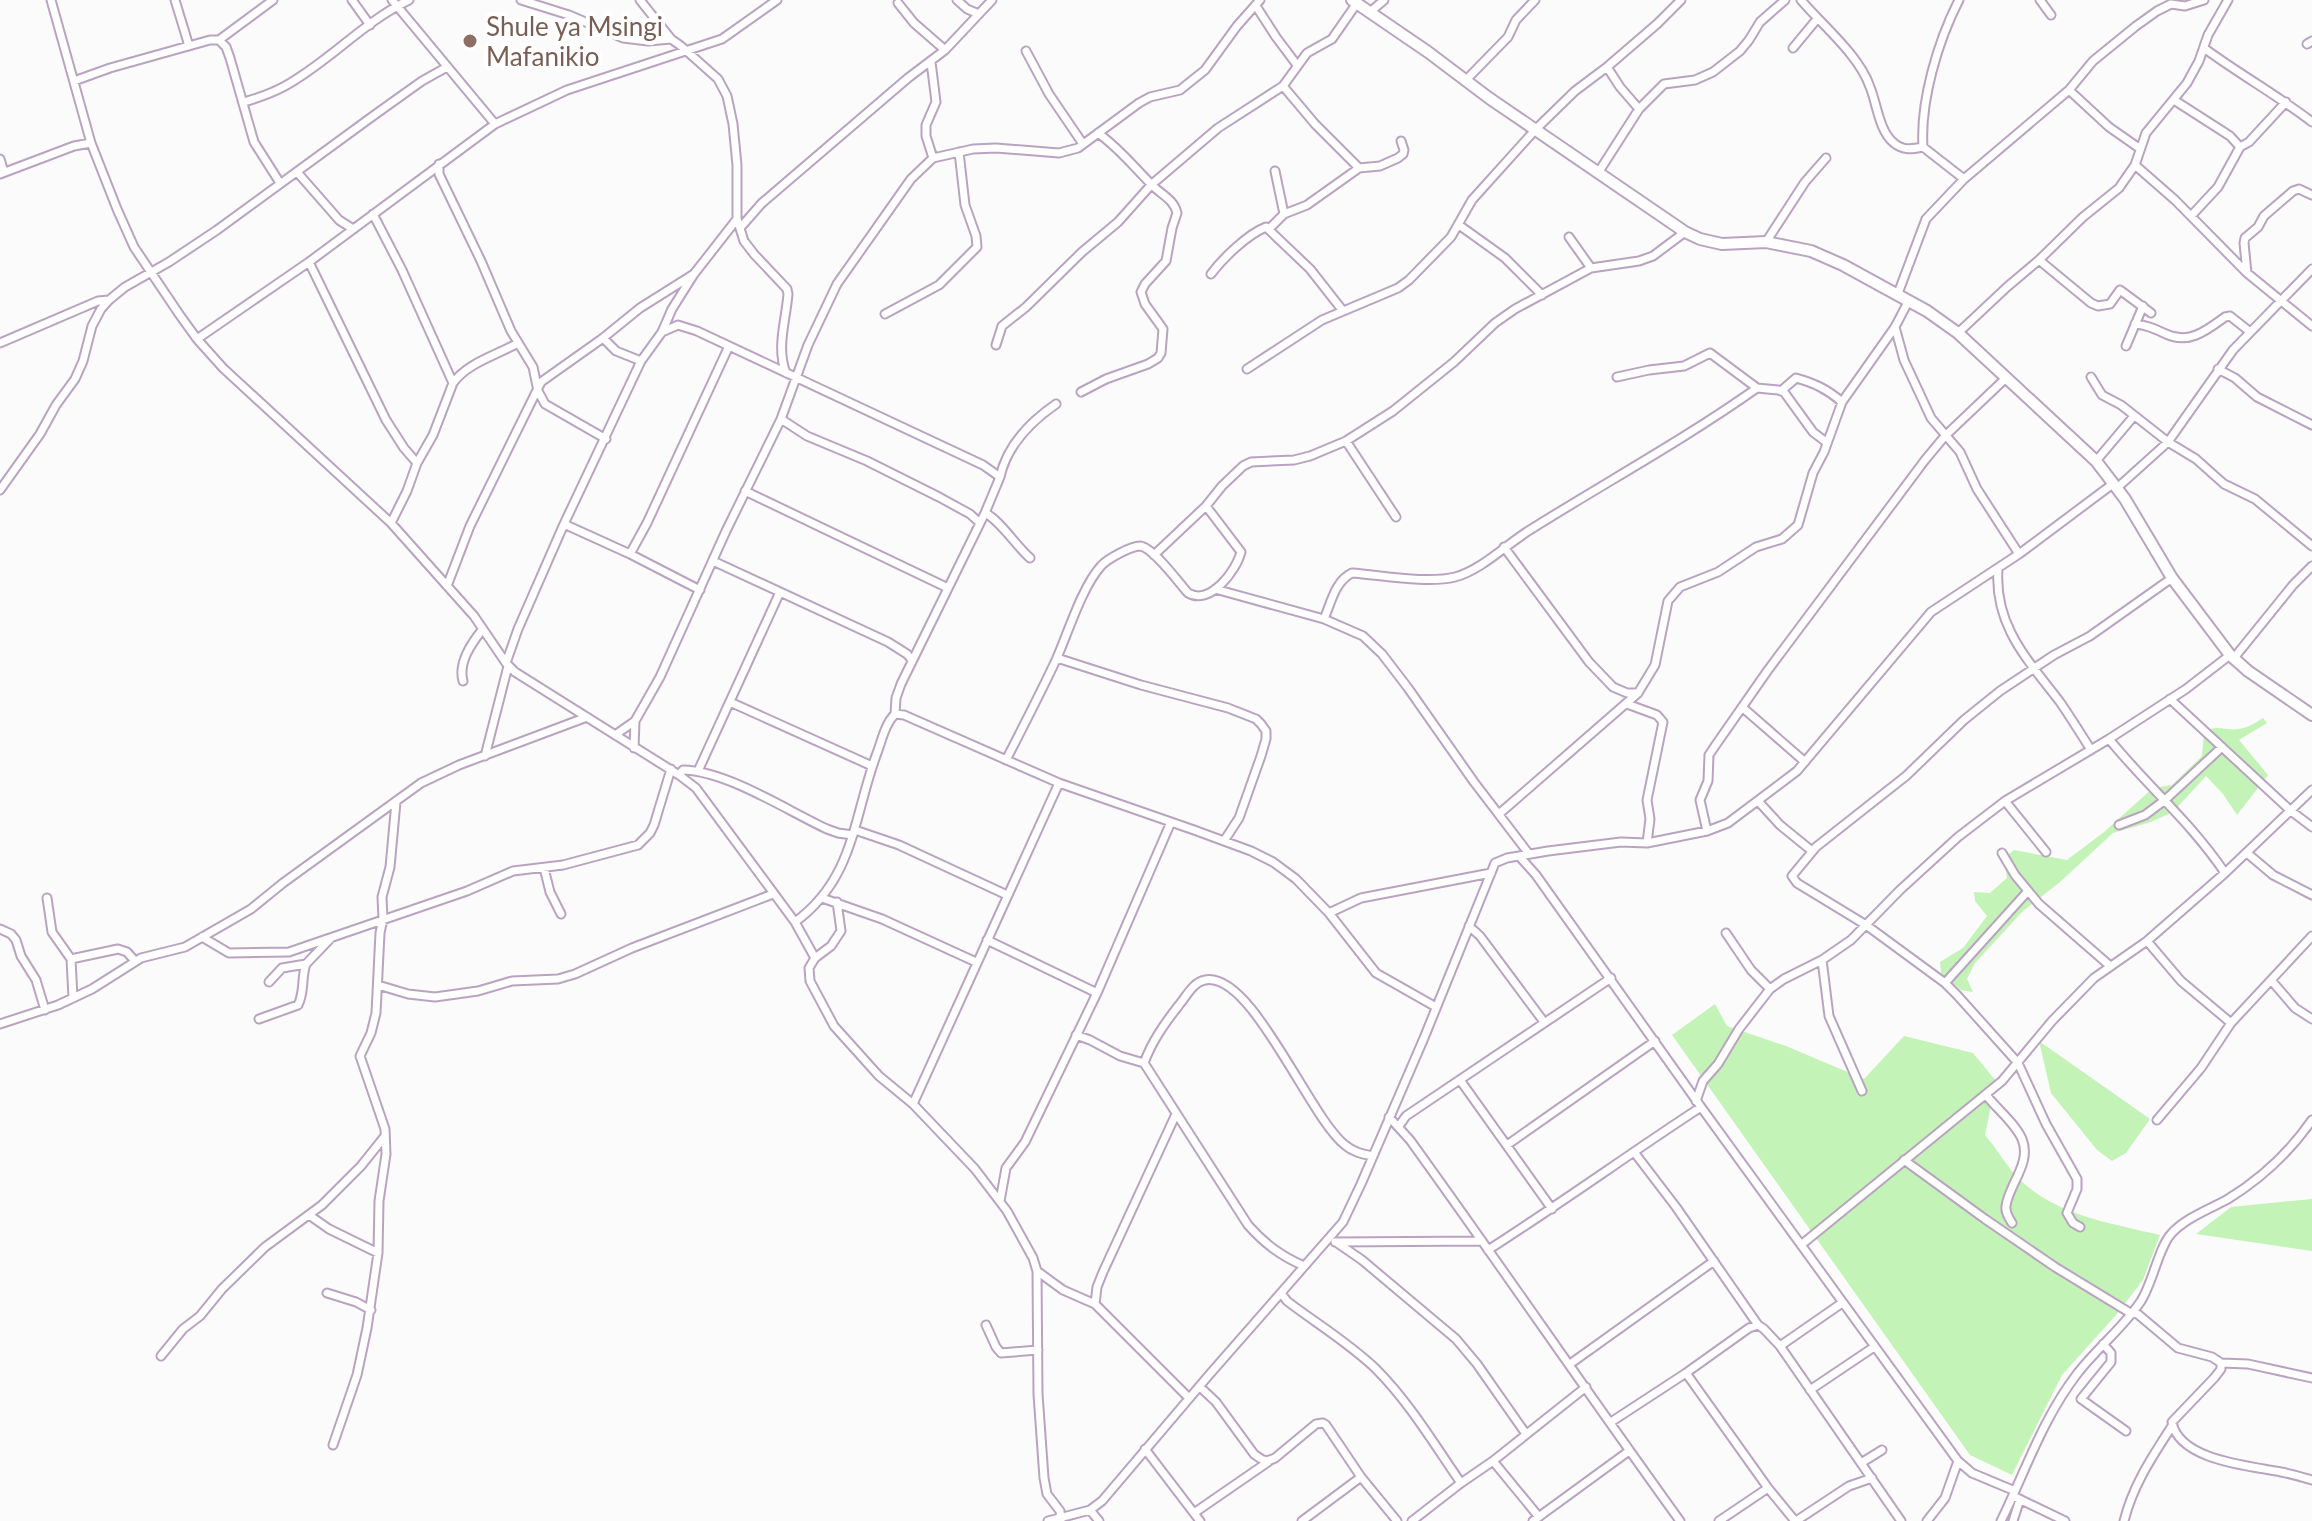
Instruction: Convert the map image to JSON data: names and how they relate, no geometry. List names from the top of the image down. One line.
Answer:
{"places":["Shule ya Msingi Mafanikio"]}
